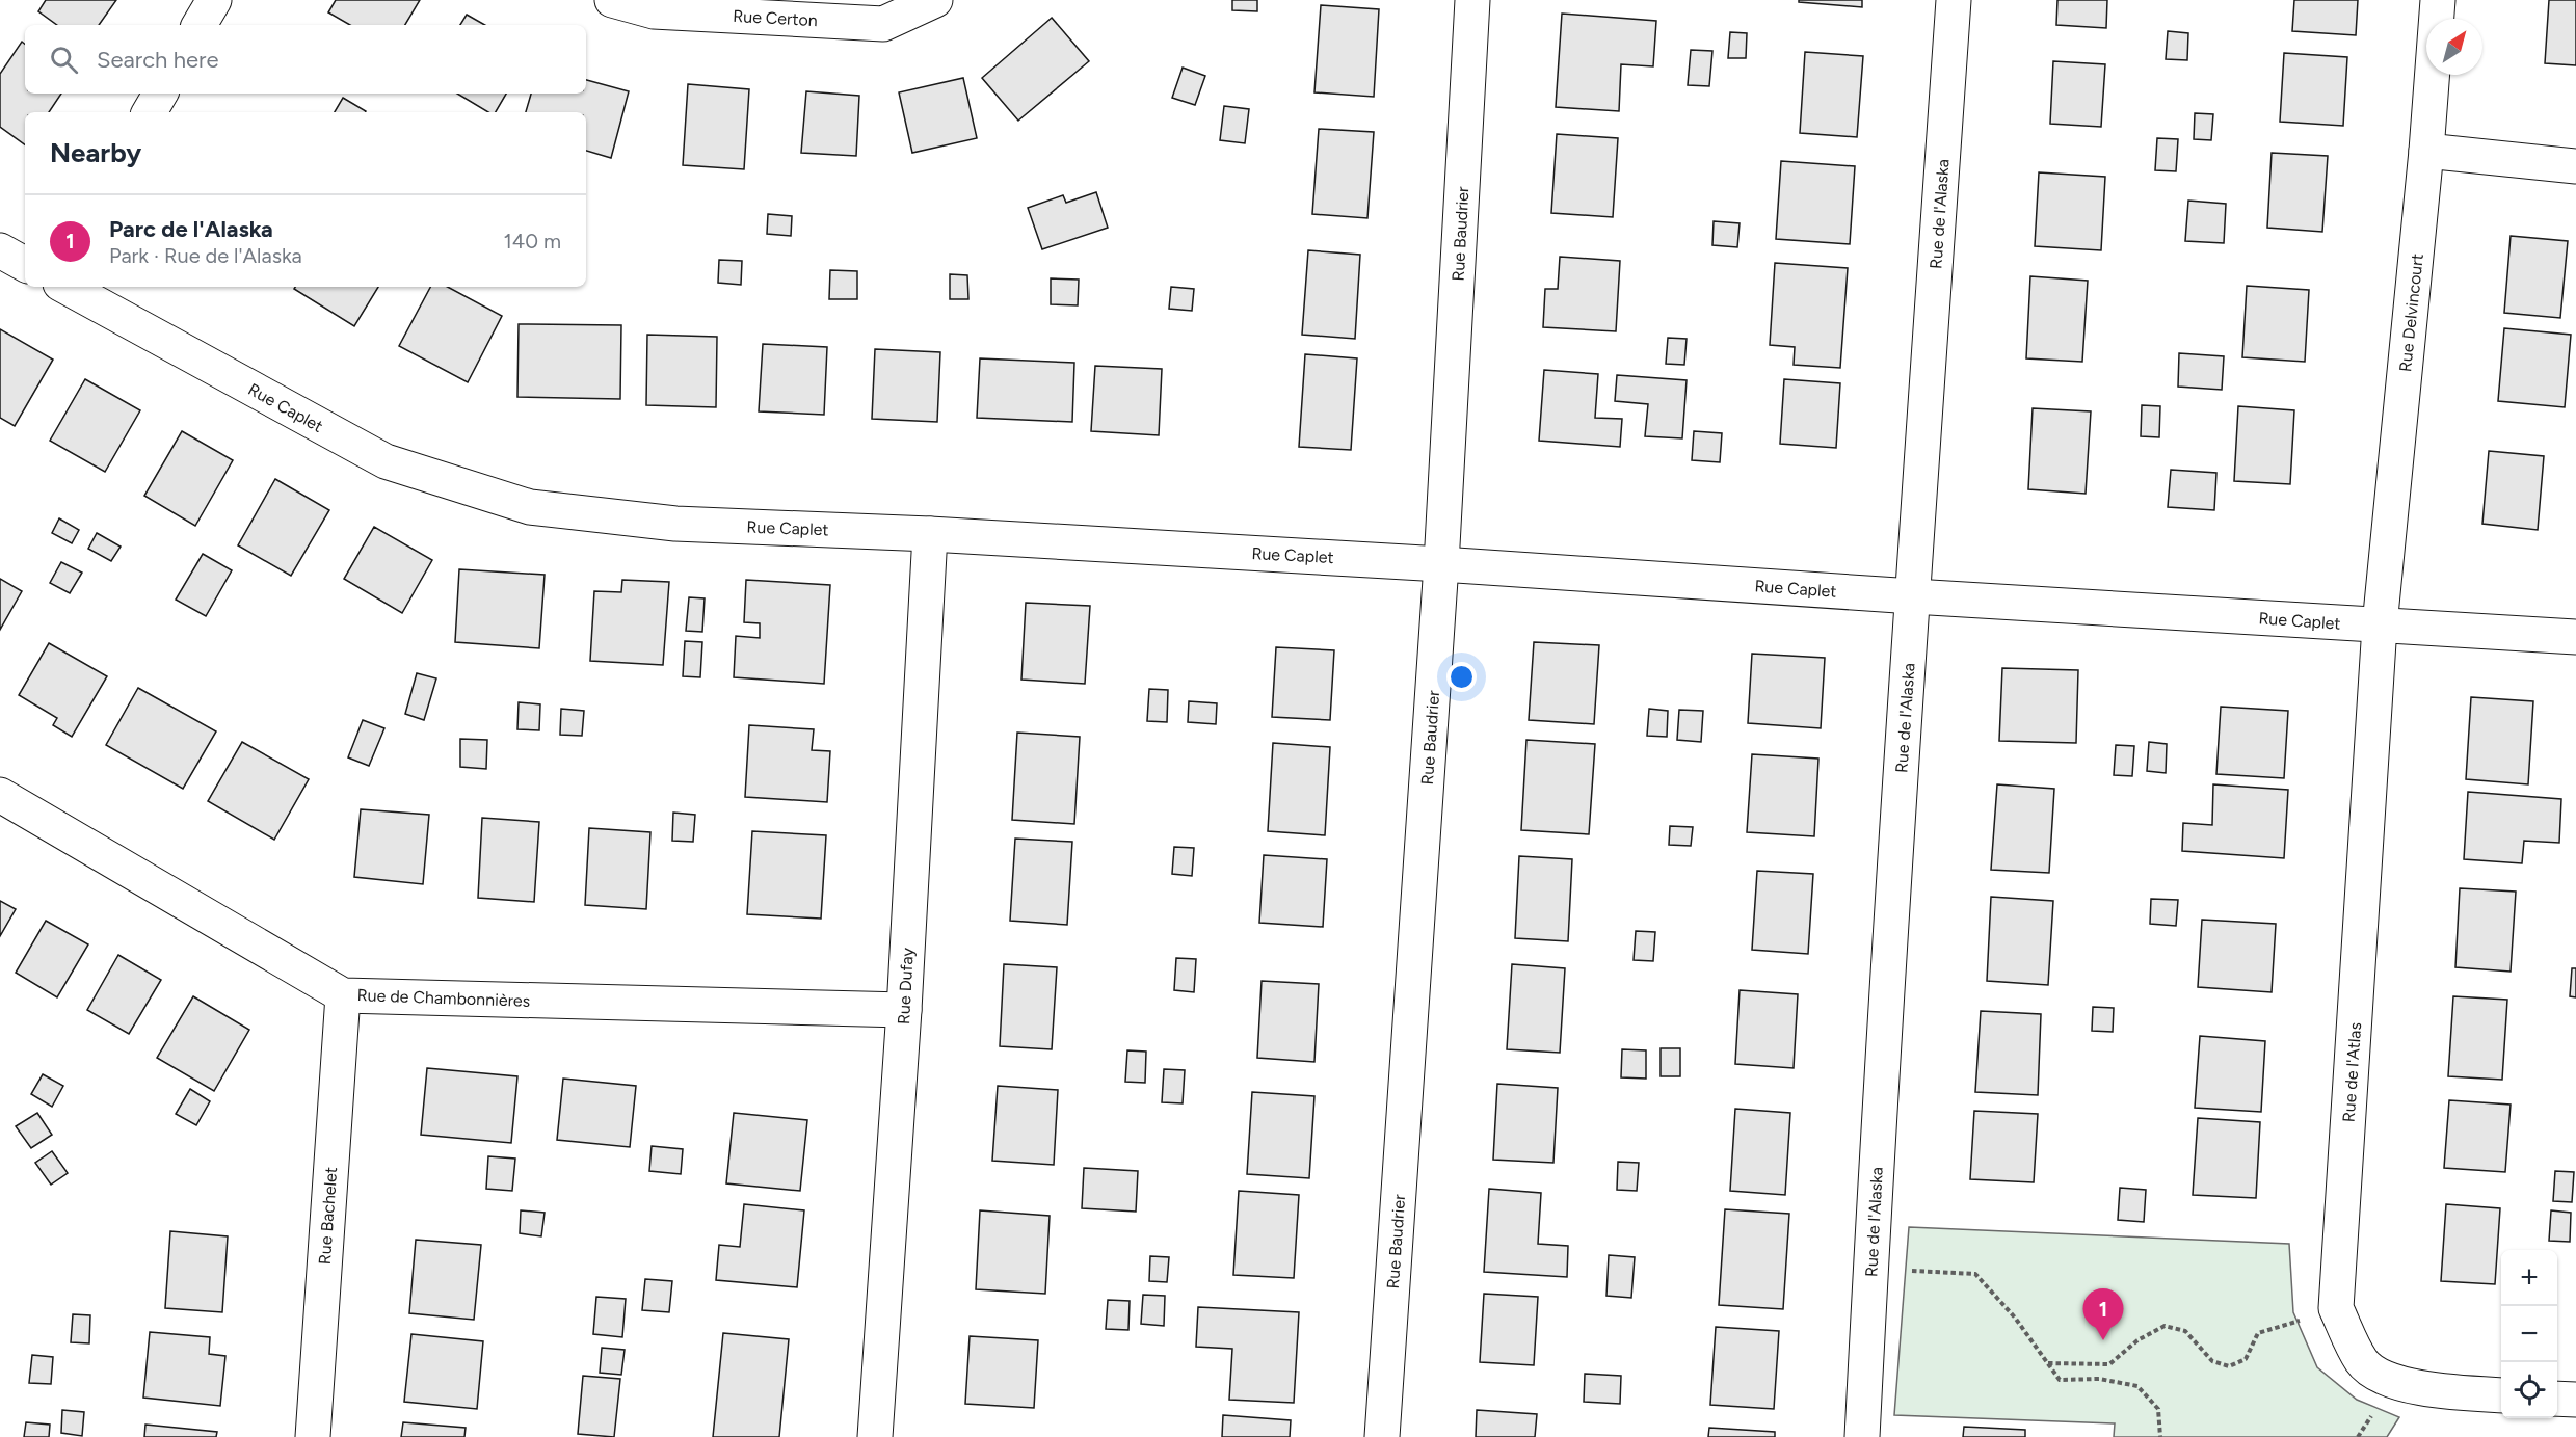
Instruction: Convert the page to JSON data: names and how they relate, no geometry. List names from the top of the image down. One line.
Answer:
{"streets":{"street":["Rue Certon","Rue de l'Alaska","Rue Baudrier","Rue Delvincourt","Rue Caplet","Rue Dufay","Rue de Chambonnières","Rue de l'Atlas","Rue Bachelet"]},"crossings":[["Rue de l'Alaska","Rue Caplet"],["Rue Baudrier","Rue Caplet"],["Rue Delvincourt","Rue Caplet"],["Rue Delvincourt","Rue de l'Atlas"],["Rue Caplet","Rue Dufay"],["Rue Caplet","Rue de l'Atlas"],["Rue Dufay","Rue de Chambonnières"],["Rue de Chambonnières","Rue Bachelet"]],"north":"top right","page":{"search":"Search here","heading":"Nearby","list":[{"mark":"1","name":"Parc de l'Alaska","note":"Park · Rue de l'Alaska","value":"140 m"}],"map_buttons":["+","−"],"pins":"1"}}
